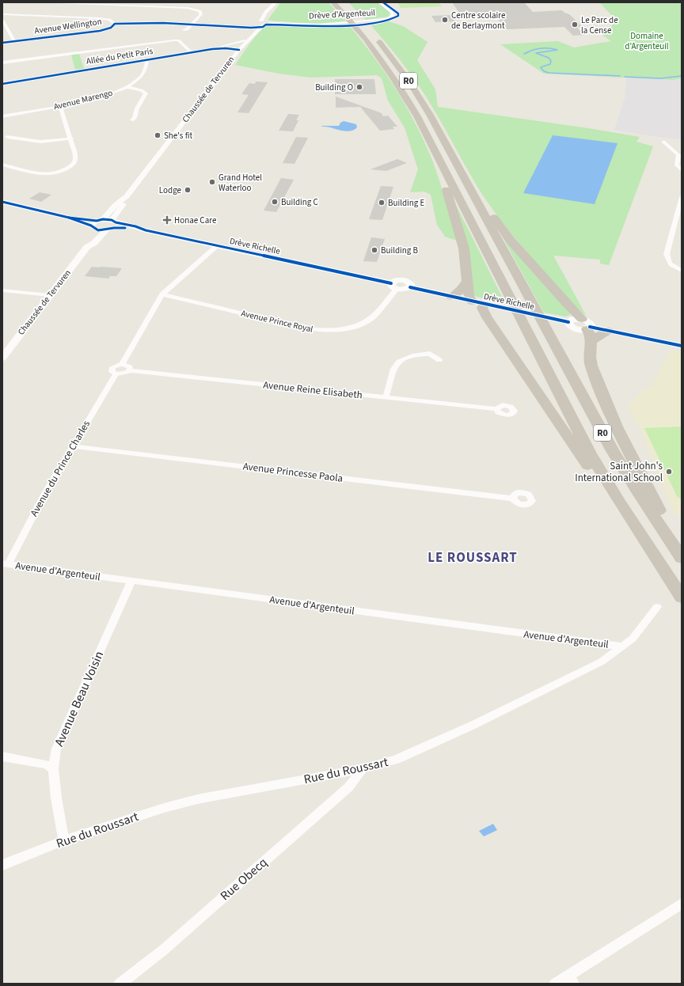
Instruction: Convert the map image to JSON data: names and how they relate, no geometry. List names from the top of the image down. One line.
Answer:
{"streets":{"highway":["R0"],"main road":["Chaussée de Tervuren","Drève Richelle"],"street":["Drève d'Argenteuil","Avenue Wellington","Allée du Petit Paris","Avenue Marengo","Avenue Prince Royal","Avenue Reine Elisabeth","Avenue du Prince Charles","Avenue Princesse Paola","Avenue d'Argenteuil","Avenue Beau Voisin","Rue du Roussart","Rue Obecq"]},"crossings":[["Drève d'Argenteuil","Chaussée de Tervuren"],["Allée du Petit Paris","Chaussée de Tervuren"],["Allée du Petit Paris","Avenue Marengo"],["Chaussée de Tervuren","Drève Richelle"],["Drève Richelle","Avenue Prince Royal"],["Avenue du Prince Charles","Avenue Princesse Paola"],["Avenue du Prince Charles","Avenue d'Argenteuil"],["Avenue d'Argenteuil","Avenue Beau Voisin"],["Avenue d'Argenteuil","Rue du Roussart"],["Avenue Beau Voisin","Rue du Roussart"],["Rue du Roussart","Rue Obecq"]],"districts":["LE ROUSSART"],"parks":["Domaine d'Argenteuil"],"places":{"other":["Centre scolaire de Berlaymont","Le Parc de la Cense","Building O","She's fit","Grand Hotel Waterloo","Lodge","Building C","Building E","Building B","Saint John's International School"],"health":["Honae Care"]}}
